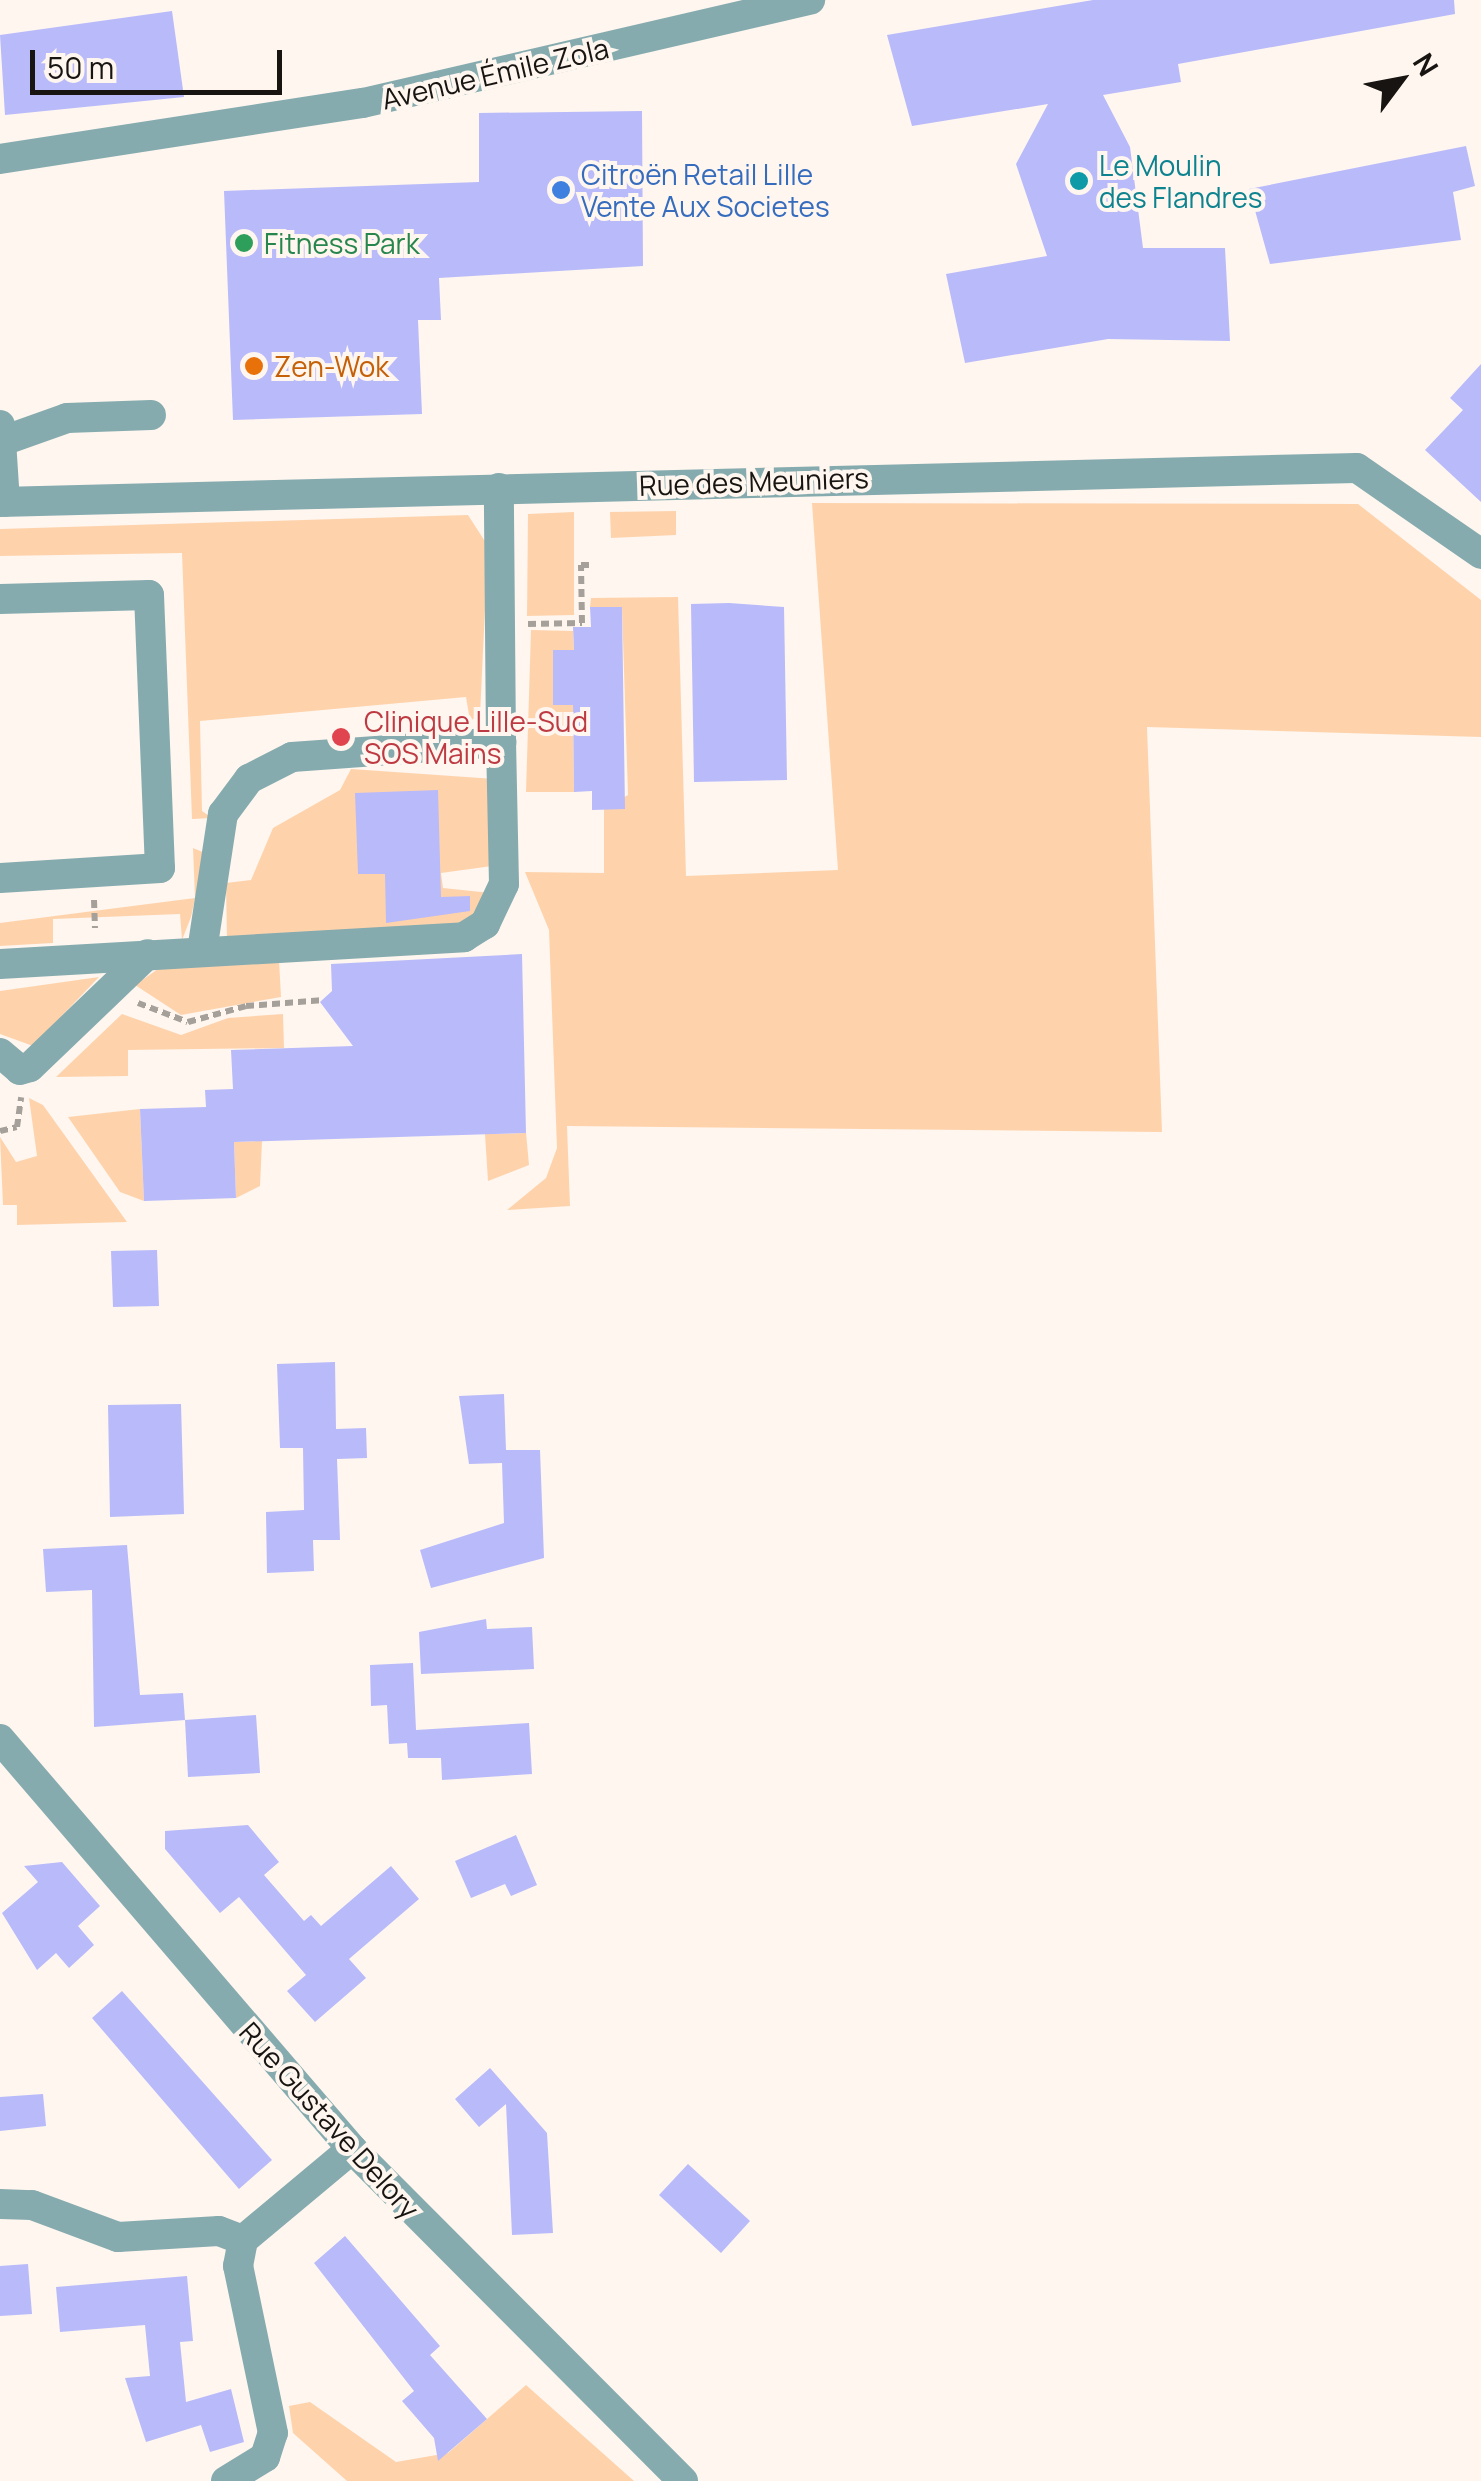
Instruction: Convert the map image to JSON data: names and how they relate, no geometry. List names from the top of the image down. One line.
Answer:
{"streets":{"street":["Avenue Émile Zola","Rue des Meuniers","Rue Gustave Delory"]},"places":["Le Moulin des Flandres","Citroën Retail Lille Vente Aux Societes","Fitness Park","Zen-Wok","Clinique Lille-Sud SOS Mains"],"scale_bar":"50 m","north":"top right"}
